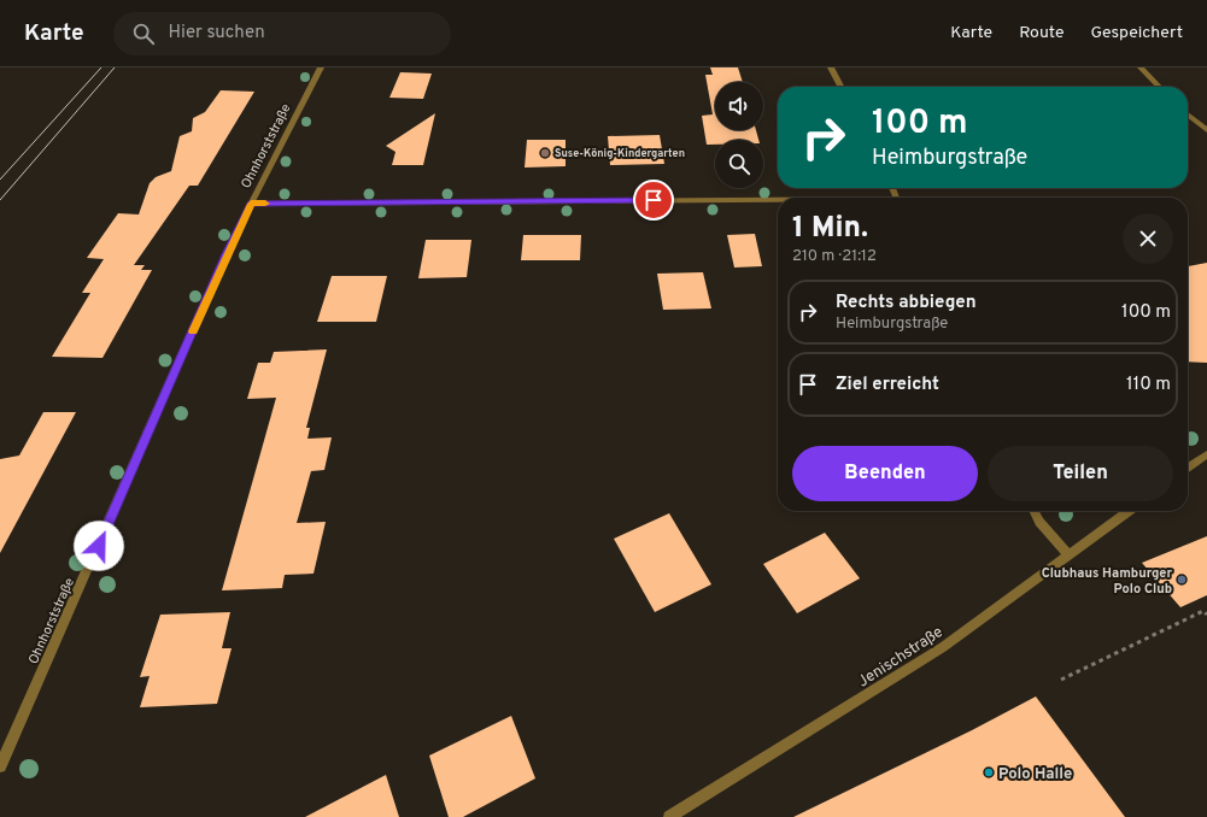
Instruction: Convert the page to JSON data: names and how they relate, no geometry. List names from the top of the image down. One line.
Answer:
{"streets":{"street":["Ohnhorststraße","Jenischstraße"]},"places":["Suse-König-Kindergarten","Clubhaus Hamburger Polo Club","Polo Halle"],"page":{"header":"Karte","search":"Hier suchen","nav":["Karte","Route","Gespeichert"],"turn":["100 m","Heimburgstraße"],"heading":["1 Min.","210 m · 21:12"],"list":[{"name":"Rechts abbiegen","note":"Heimburgstraße","value":"100 m"},{"name":"Ziel erreicht","value":"110 m"}],"buttons":["Beenden","Teilen"]}}
